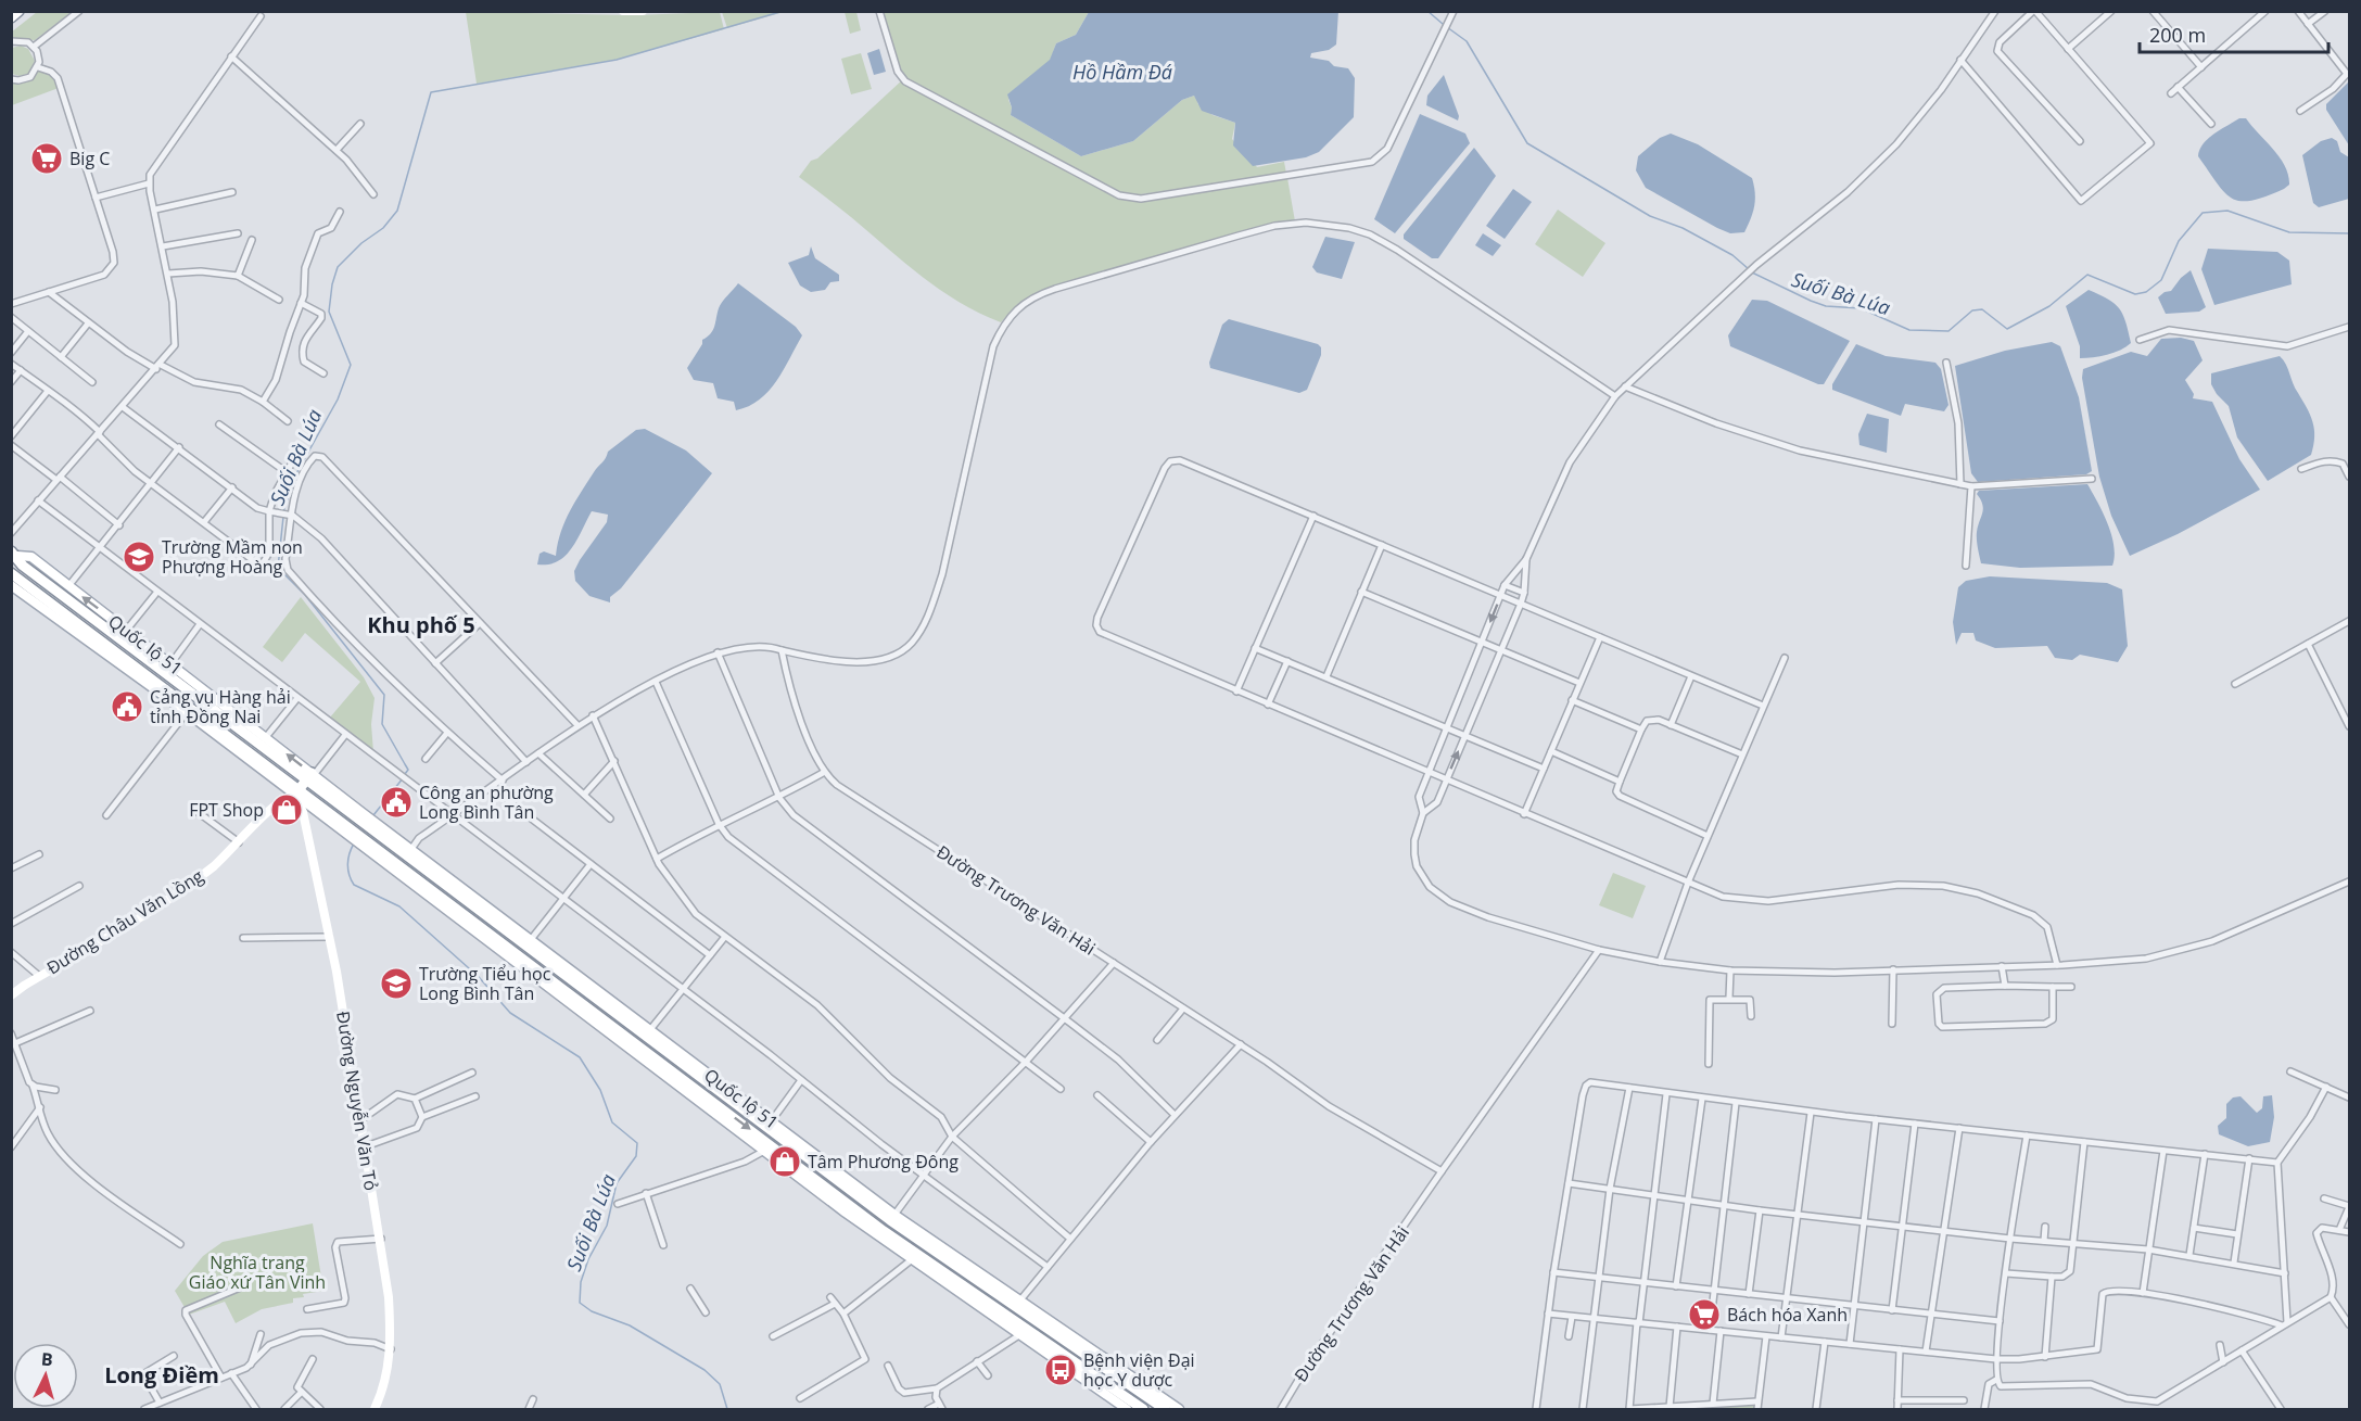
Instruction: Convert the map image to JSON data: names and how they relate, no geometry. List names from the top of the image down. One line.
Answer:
{"streets":{"highway":["Quốc lộ 51"],"street":["Đường Trương Văn Hải","Đường Châu Văn Lồng","Đường Nguyễn Văn Tỏ"]},"crossings":[["Quốc lộ 51","Đường Châu Văn Lồng"],["Quốc lộ 51","Đường Nguyễn Văn Tỏ"],["Đường Châu Văn Lồng","Đường Nguyễn Văn Tỏ"]],"districts":["Khu phố 5","Long Điềm"],"water":["Hồ Hầm Đá","Suối Bà Lúa"],"parks":["Nghĩa trang Giáo xứ Tân Vinh"],"places":{"supermarket":["Big C","Bách hóa Xanh"],"school or university":["Trường Mầm non Phượng Hoàng","Trường Tiểu học Long Bình Tân"],"public building":["Cảng vụ Hàng hải tỉnh Đồng Nai","Công an phường Long Bình Tân"],"shop":["FPT Shop","Tâm Phương Đông"],"bus stop":["Bệnh viện Đại học Y dược"]},"scale_bar":"200 m","north":"top"}
